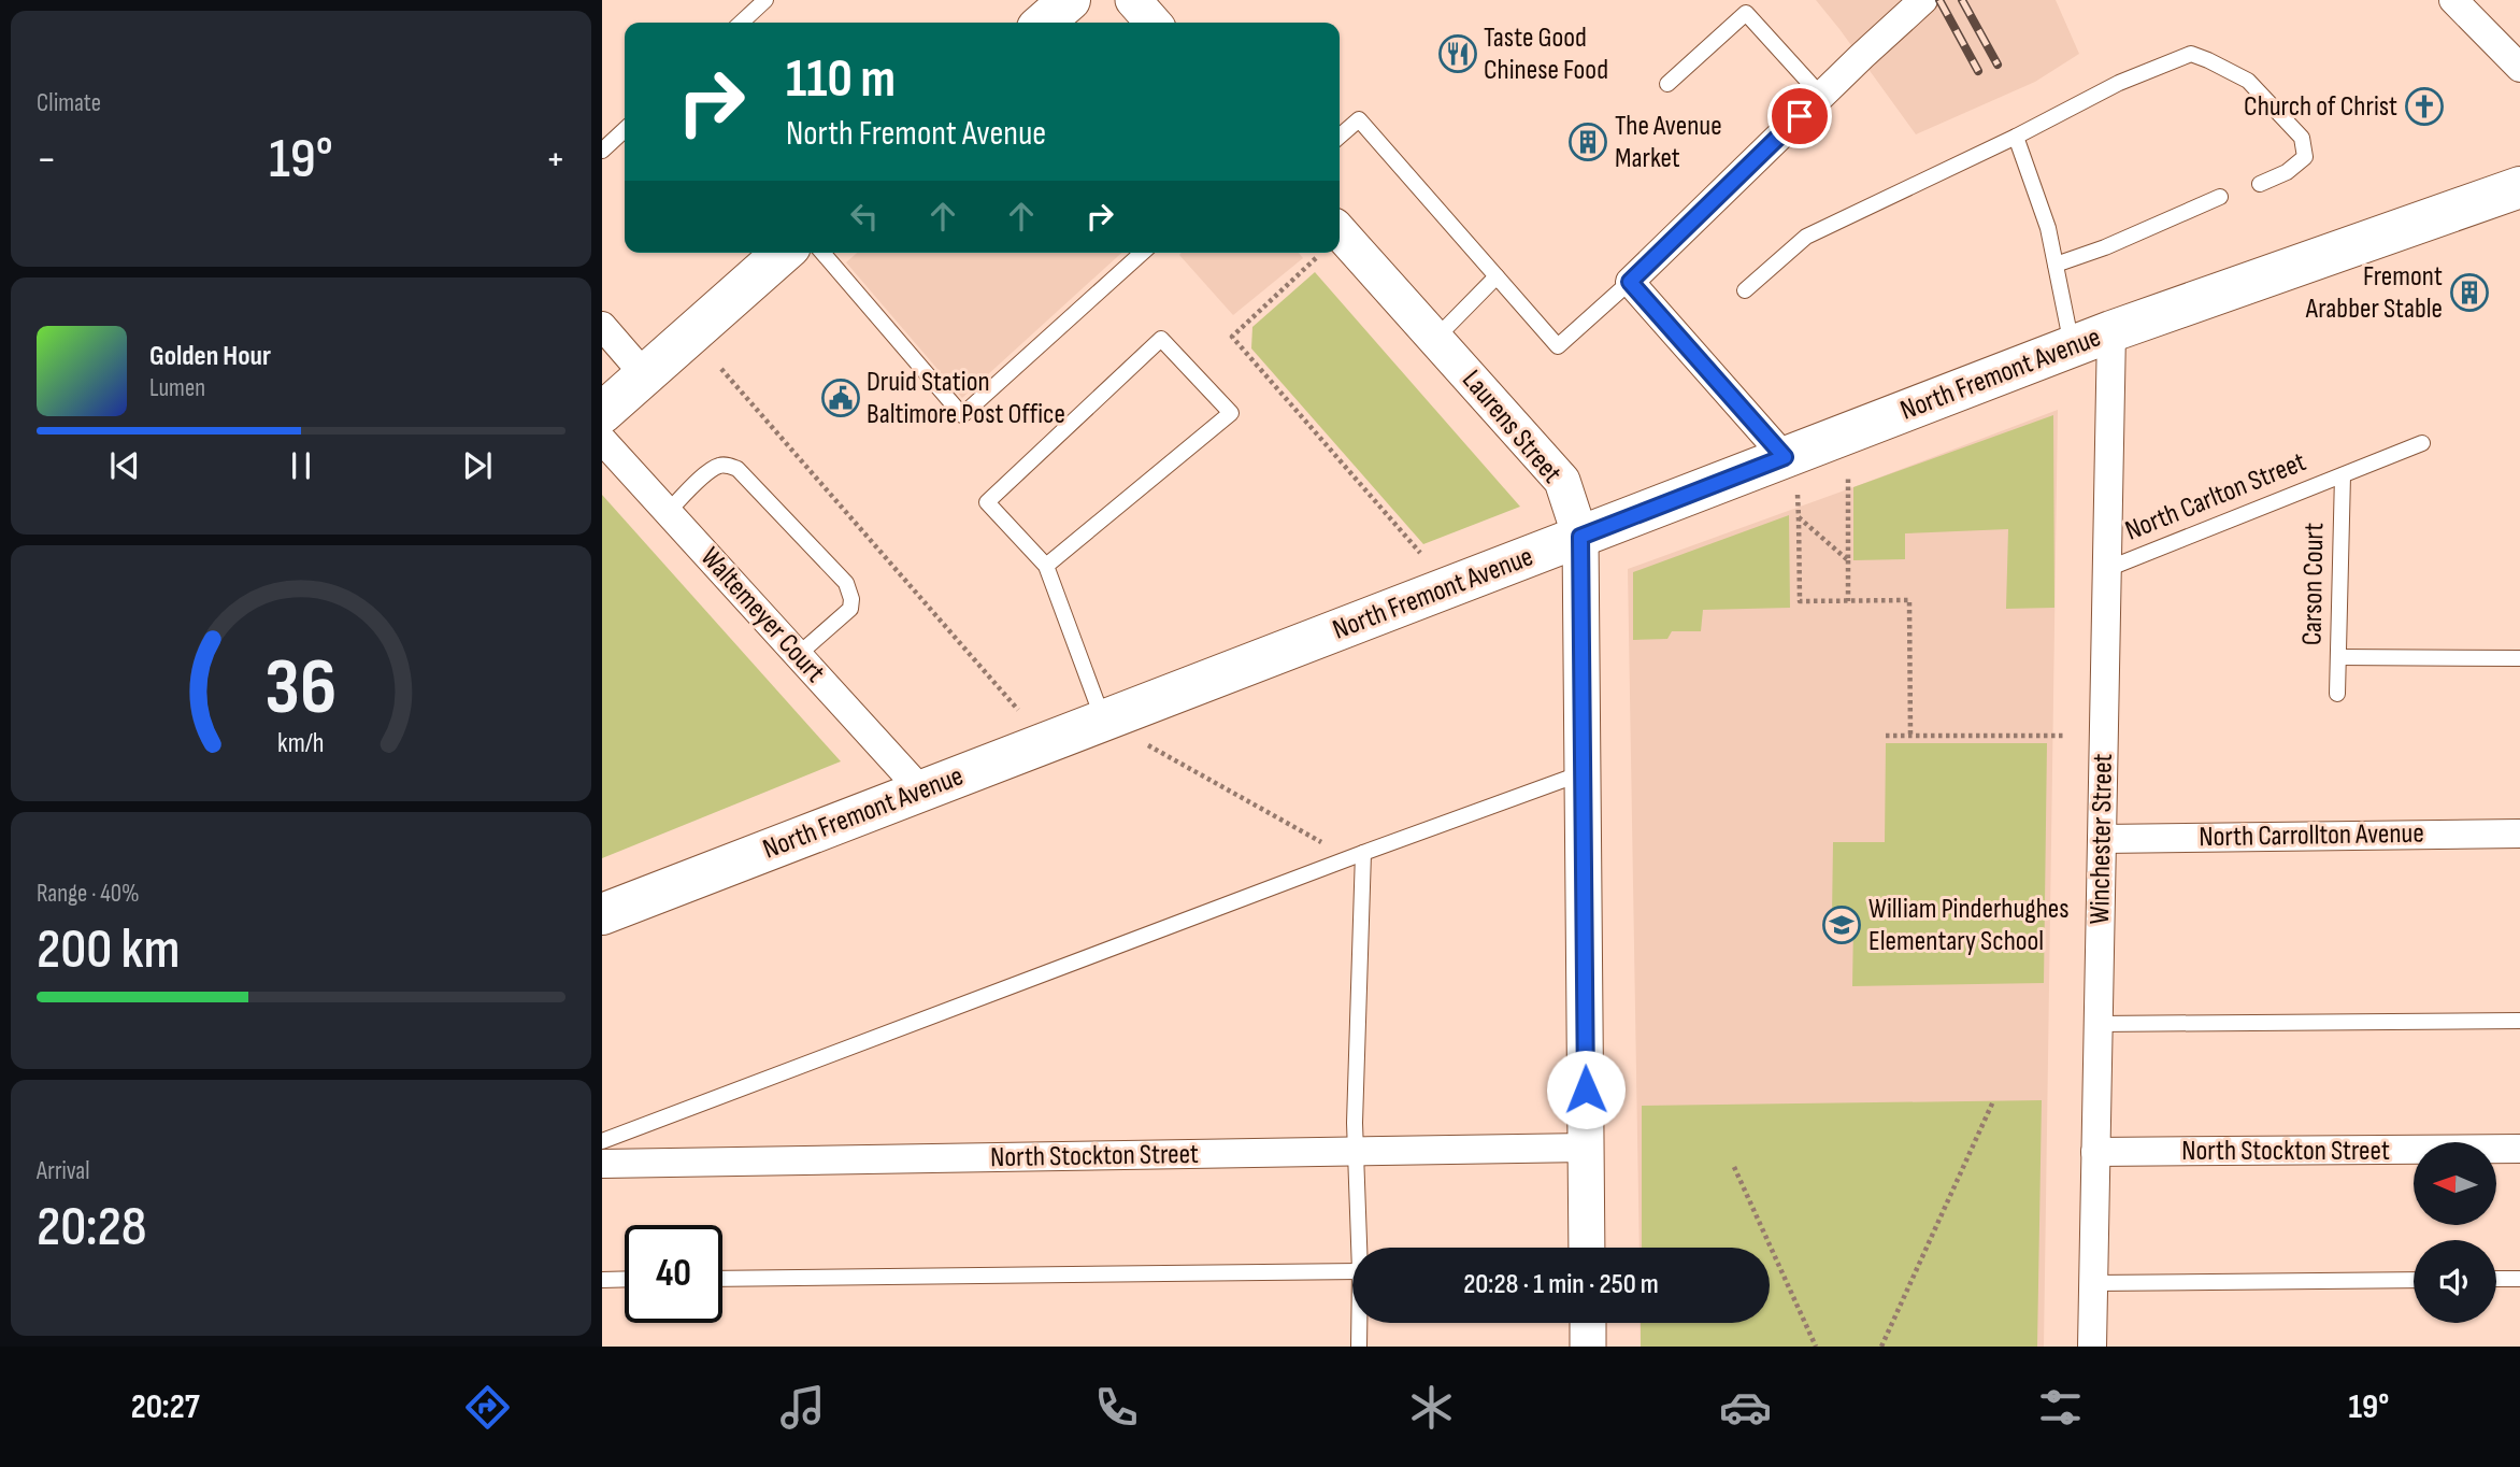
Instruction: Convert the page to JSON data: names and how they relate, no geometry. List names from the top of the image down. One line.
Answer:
{"streets":{"main road":["North Fremont Avenue"],"street":["Laurens Street","Waltemeyer Court","North Carrollton Avenue","Winchester Street","North Stockton Street"],"lane":["North Carlton Street","Carson Court"]},"crossings":[["North Fremont Avenue","Laurens Street"],["North Fremont Avenue","Waltemeyer Court"],["North Fremont Avenue","Winchester Street"],["Laurens Street","North Stockton Street"],["North Carlton Street","Carson Court"],["North Carlton Street","Winchester Street"],["North Carrollton Avenue","Winchester Street"],["Winchester Street","North Stockton Street"]],"places":{"restaurant":["Taste Good Chinese Food"],"church":["Church of Christ"],"building":["The Avenue Market","Fremont Arabber Stable"],"public building":["Druid Station Baltimore Post Office"],"school or university":["William Pinderhughes Elementary School"]},"north":"left","page":{"tile":["Climate",["Range · 40%","200 km"],["Arrival","20:28"]],"turn":["110 m","North Fremont Avenue"],"heat":["−","19°","+"],"song":["Golden Hour","Lumen"],"limit":"40","trip":"20:28 · 1 min · 250 m","tabs":["20:27","19°"],"gauge":["36","km/h"]}}
